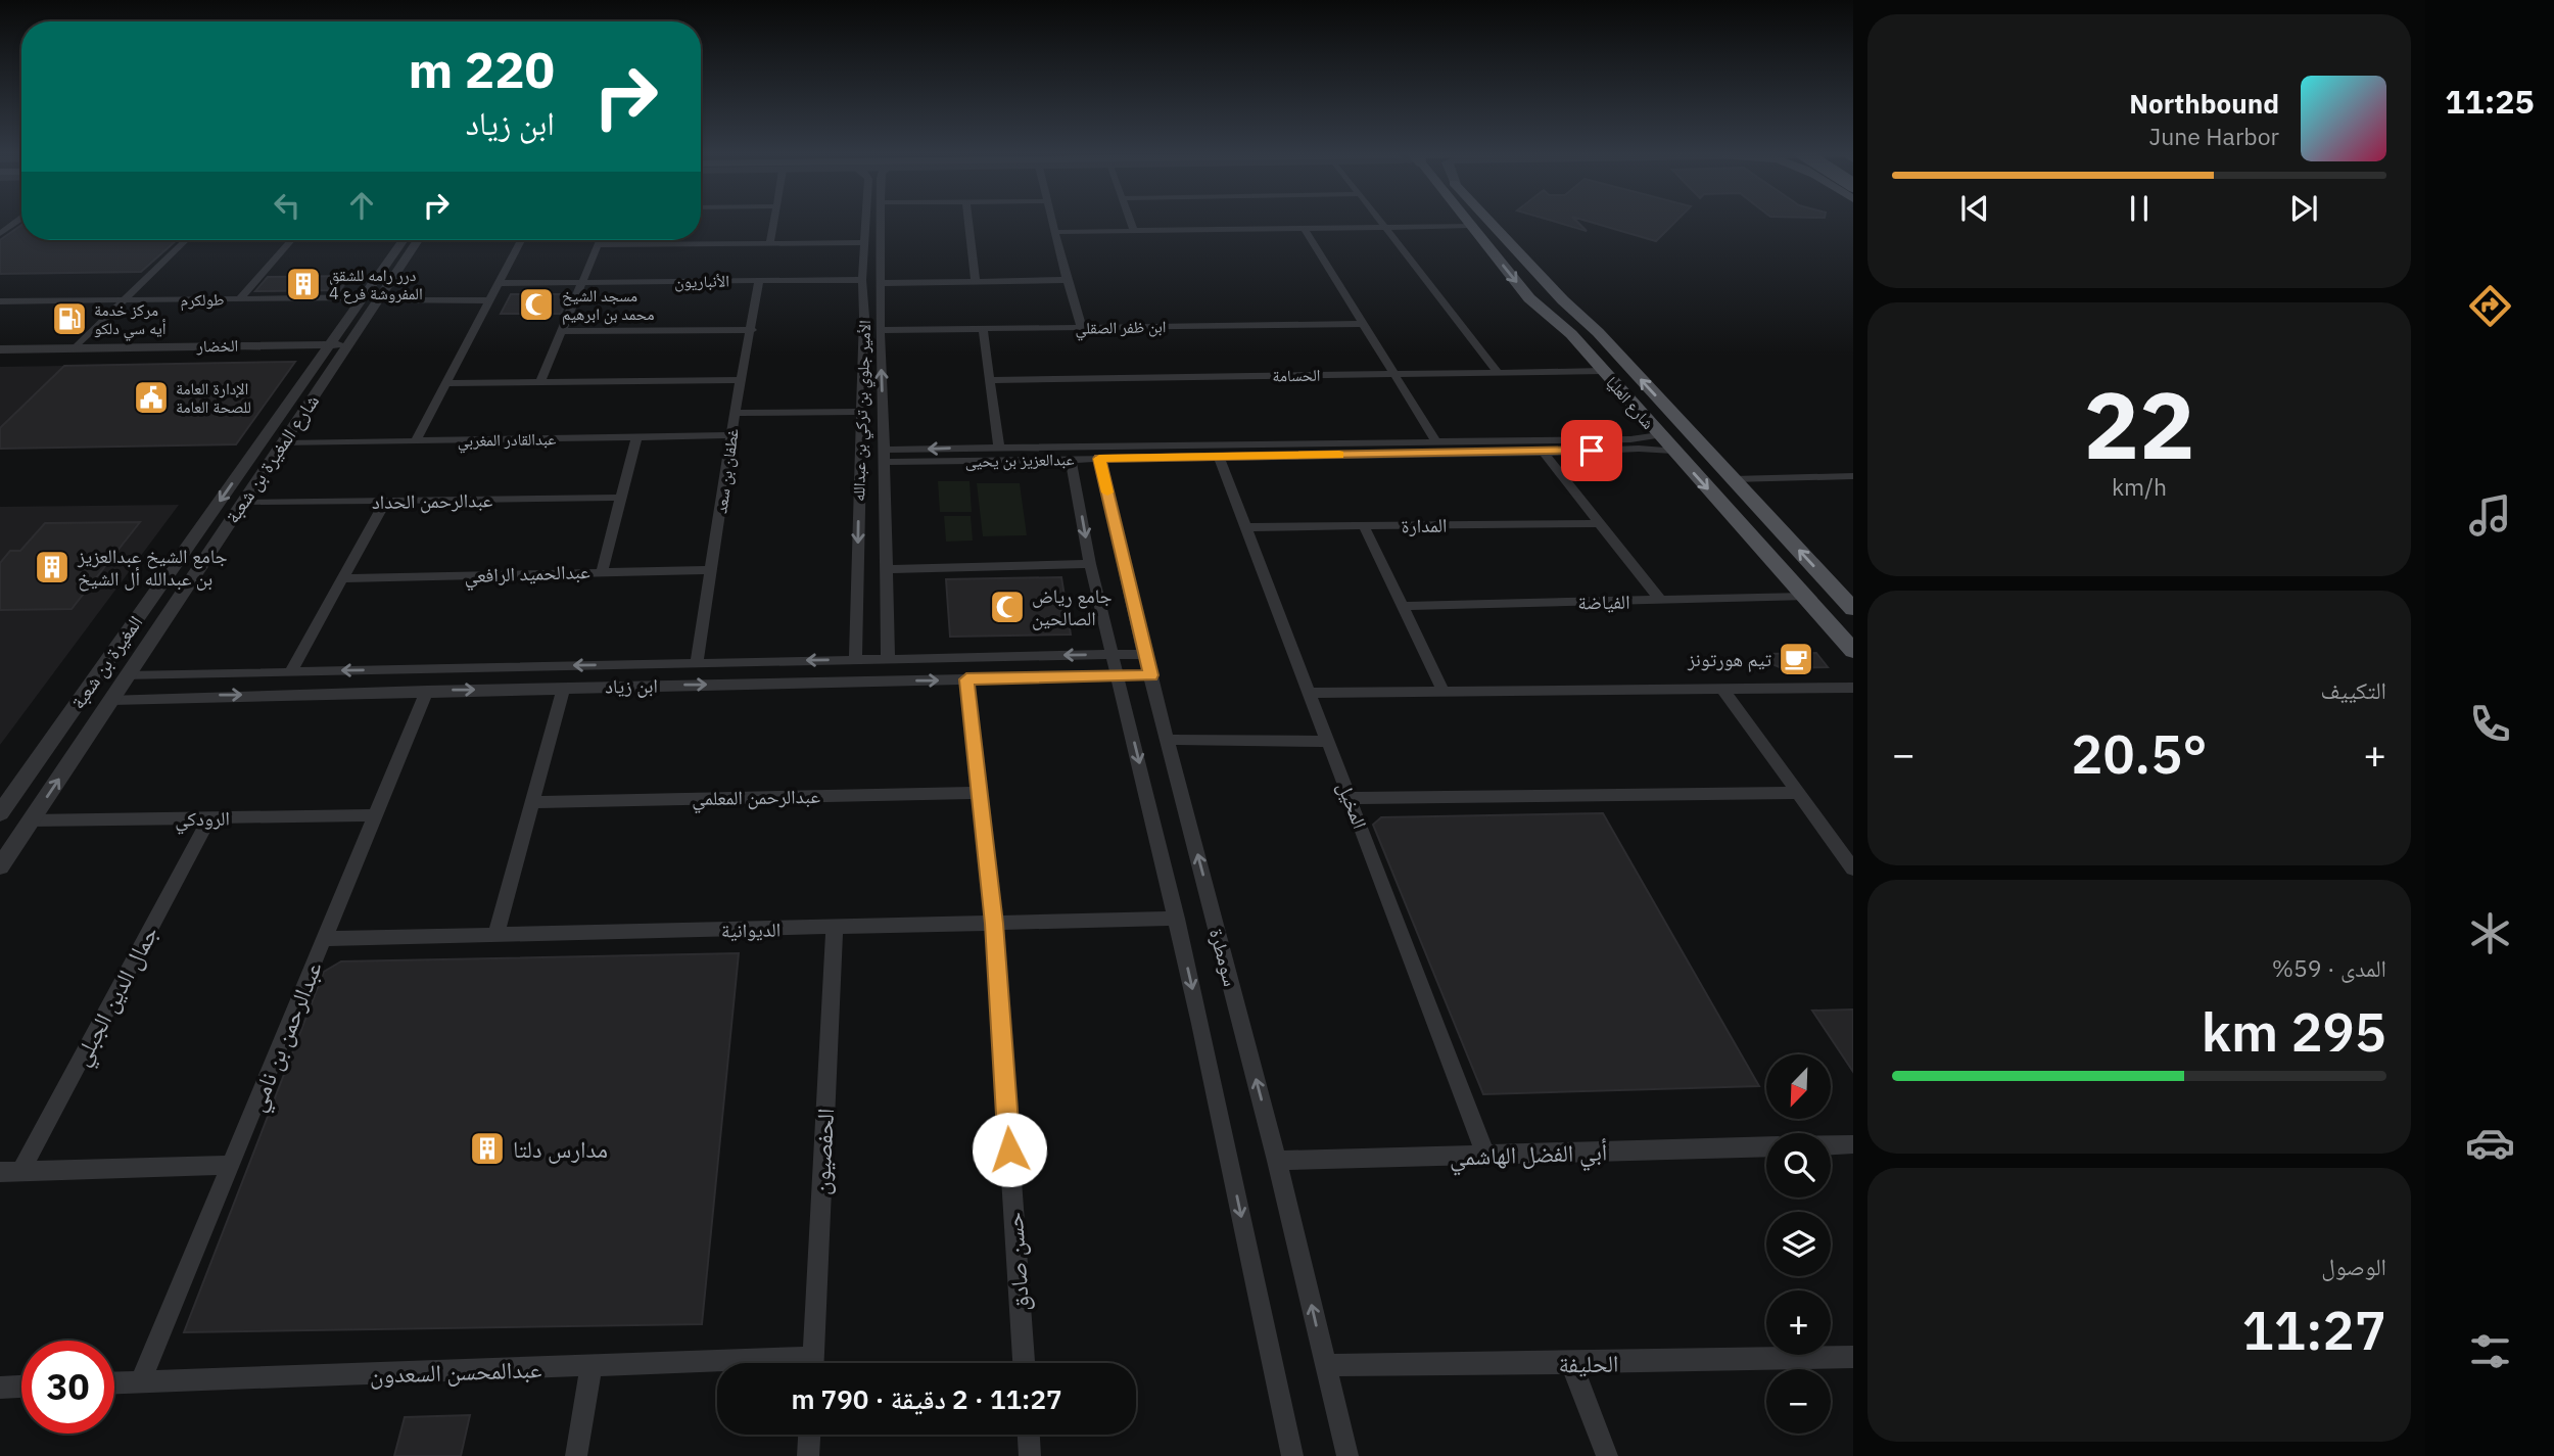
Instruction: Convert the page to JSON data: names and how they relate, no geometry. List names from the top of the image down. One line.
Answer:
{"streets":{"main road":["شارع العليا"],"street":["الأنباريون","طولكرم","ابن ظفر الصقلي","الخضار","الحسامة","الأمير جلوي بن تركي بن عبدالله","عبدالقادر المغربي","شارع المغيرة بن شعبة","عبدالعزيز بن يحيى","غطفان بن سعد","عبدالرحمن الحداد","المدارة","عبدالحميد الرافعي","الفياضة","المغيرة بن شعبة","ابن زياد","عبدالرحمن المعلمي","المخيل","الرودكي","الديوانية","سومطرة","جمال الدين الجبلي","عبدالرحمن بن نامي","الحفصيون","أبي الفضل الهاشمي","حسن صادق","الحليفة","عبدالمحسن السعدون"]},"crossings":[["الأنباريون","الأمير جلوي بن تركي بن عبدالله"],["الأنباريون","غطفان بن سعد"],["طولكرم","شارع المغيرة بن شعبة"],["ابن ظفر الصقلي","الأمير جلوي بن تركي بن عبدالله"],["الخضار","شارع المغيرة بن شعبة"],["الخضار","المغيرة بن شعبة"],["الحسامة","شارع العليا"],["شارع العليا","عبدالعزيز بن يحيى"],["شارع العليا","الفياضة"],["الأمير جلوي بن تركي بن عبدالله","عبدالعزيز بن يحيى"],["الأمير جلوي بن تركي بن عبدالله","ابن زياد"],["عبدالقادر المغربي","شارع المغيرة بن شعبة"],["عبدالقادر المغربي","غطفان بن سعد"],["شارع المغيرة بن شعبة","عبدالرحمن الحداد"],["شارع المغيرة بن شعبة","المغيرة بن شعبة"],["شارع المغيرة بن شعبة","ابن زياد"],["شارع المغيرة بن شعبة","الرودكي"],["عبدالعزيز بن يحيى","المخيل"],["عبدالعزيز بن يحيى","سومطرة"],["غطفان بن سعد","عبدالحميد الرافعي"],["غطفان بن سعد","ابن زياد"],["المدارة","المخيل"],["ابن زياد","سومطرة"],["ابن زياد","عبدالرحمن بن نامي"],["ابن زياد","حسن صادق"],["عبدالرحمن المعلمي","حسن صادق"],["المخيل","أبي الفضل الهاشمي"],["الرودكي","جمال الدين الجبلي"],["الرودكي","عبدالرحمن بن نامي"],["الديوانية","سومطرة"],["الديوانية","عبدالرحمن بن نامي"],["الديوانية","الحفصيون"],["الديوانية","حسن صادق"],["سومطرة","أبي الفضل الهاشمي"],["سومطرة","الحليفة"],["عبدالرحمن بن نامي","عبدالمحسن السعدون"]],"places":{"building":["درر رامه للشقق المفروشة فرع 4","جامع الشيخ عبدالعزيز بن عبدالله أل الشيخ","مدارس دلتا"],"mosque":["مسجد الشيخ محمد بن ابرهيم","جامع رياض الصالحين"],"fuel station":["مركز خدمة أيه سي دلكو"],"public building":["الإدارة العامة للصحة العامة"],"cafe":["تيم هورتونز"]},"north":"bottom left","page":{"tabs":"11:25","turn":["220 m","ابن زياد"],"song":["Northbound","June Harbor"],"tile":[["22","km/h"],"التكييف",["المدى · 59%","295 km"],["الوصول","11:27"]],"heat":["−","20.5°","+"],"map_buttons":["+","−"],"limit":"30","trip":"11:27 · 2 دقيقة · 790 m"}}
